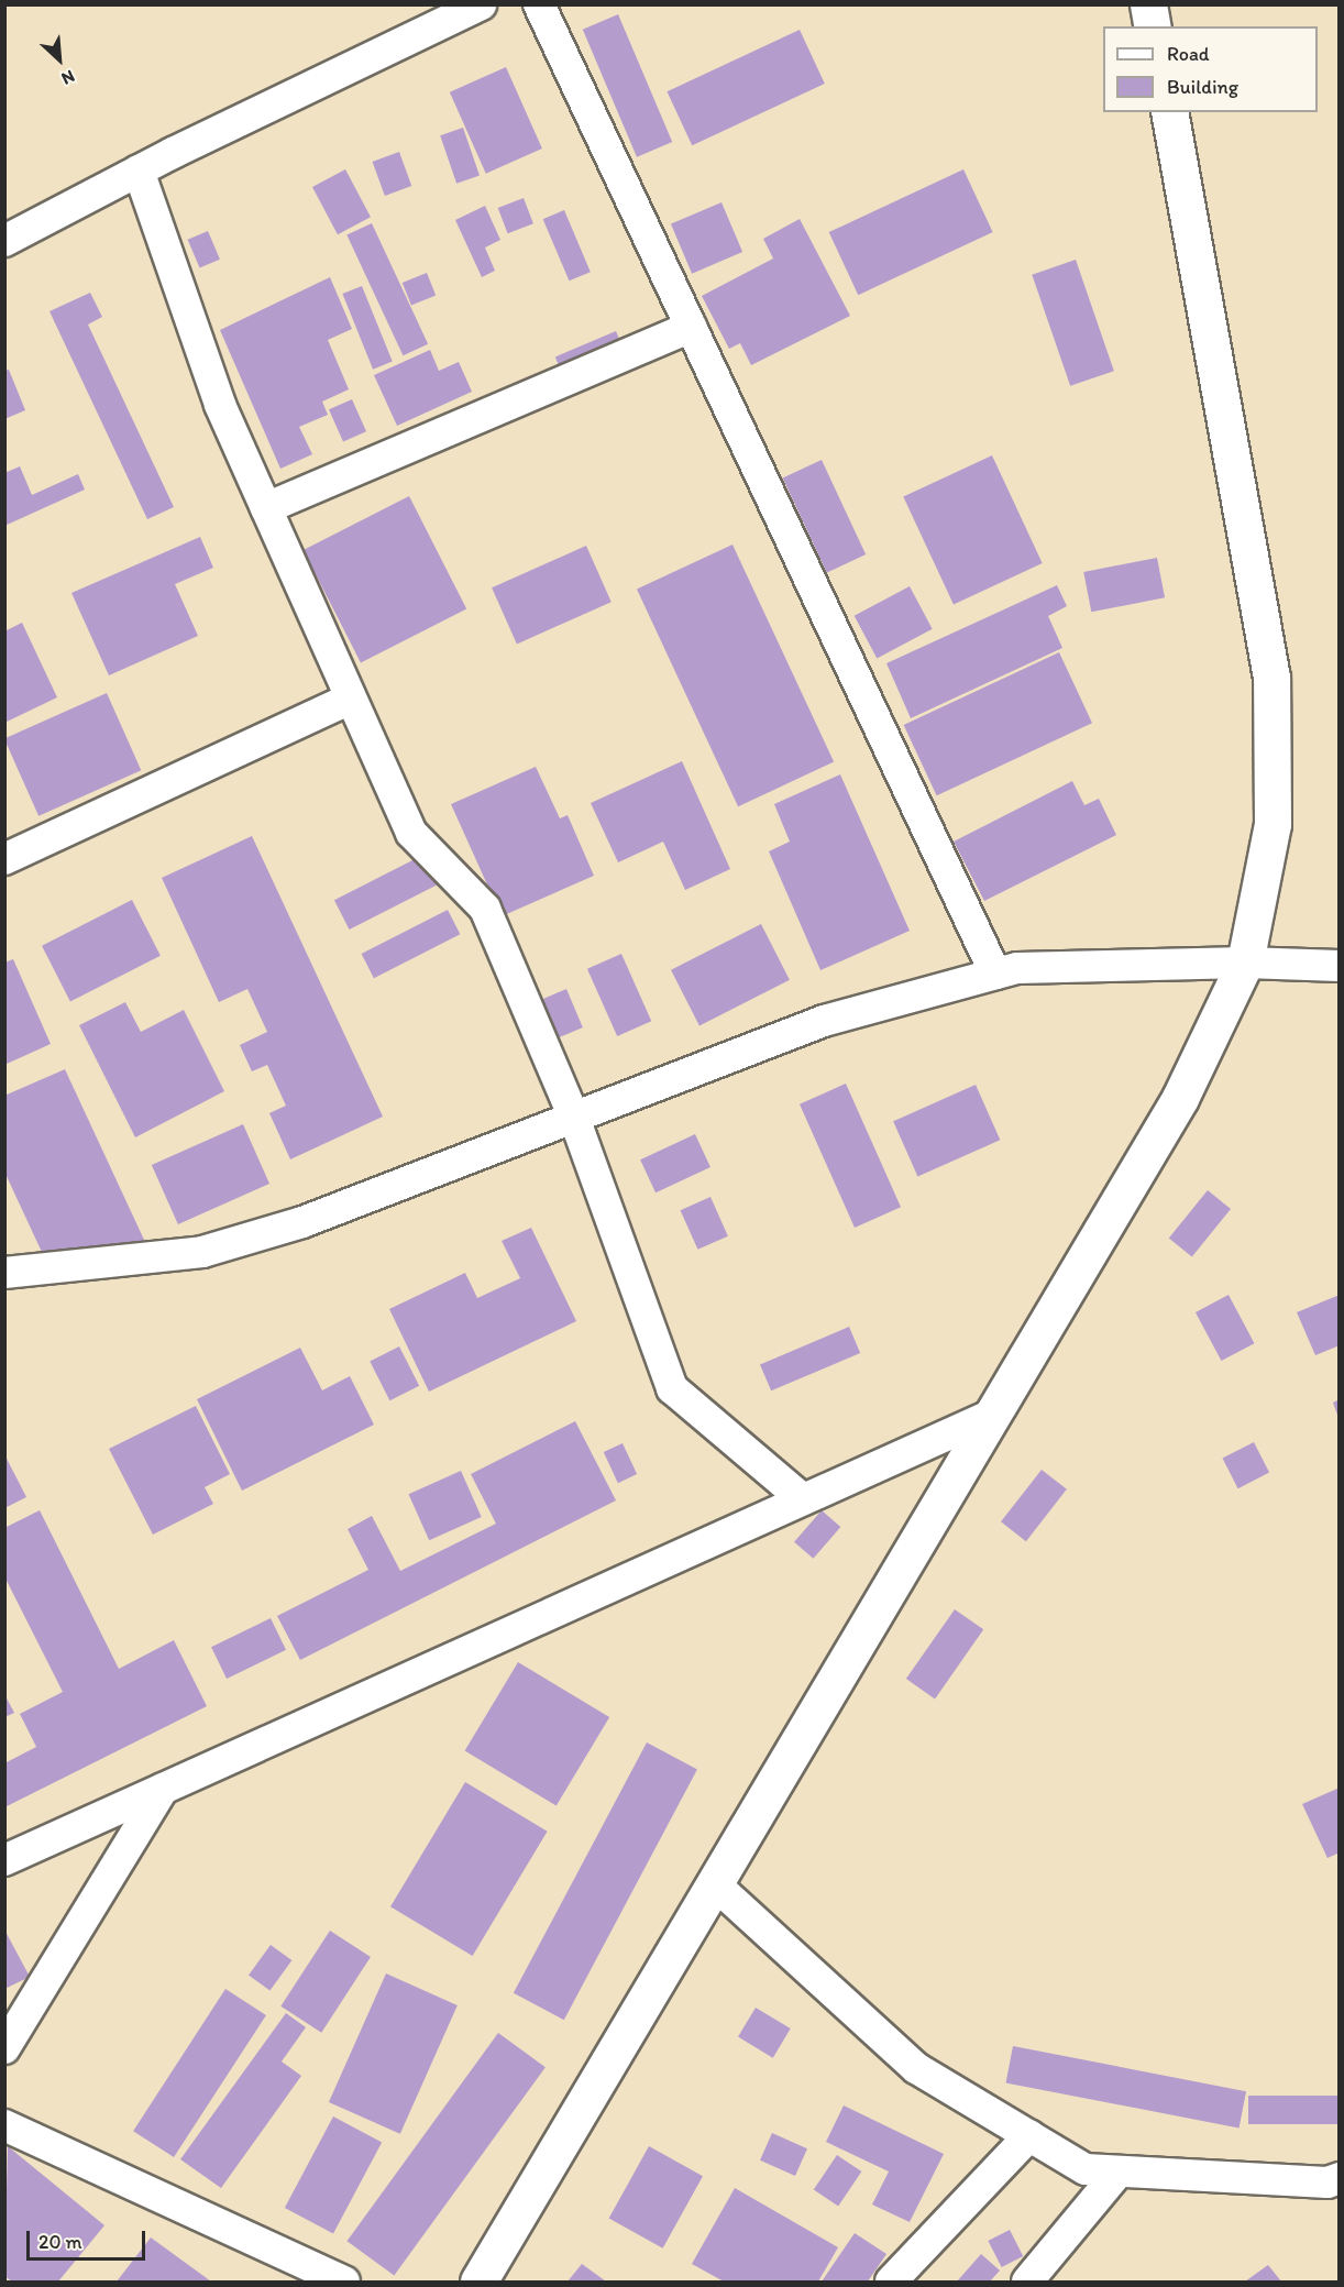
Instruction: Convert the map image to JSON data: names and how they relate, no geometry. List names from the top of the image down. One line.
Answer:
{"legend":["Road","Building"],"scale_bar":"20 m","north":"bottom right"}
